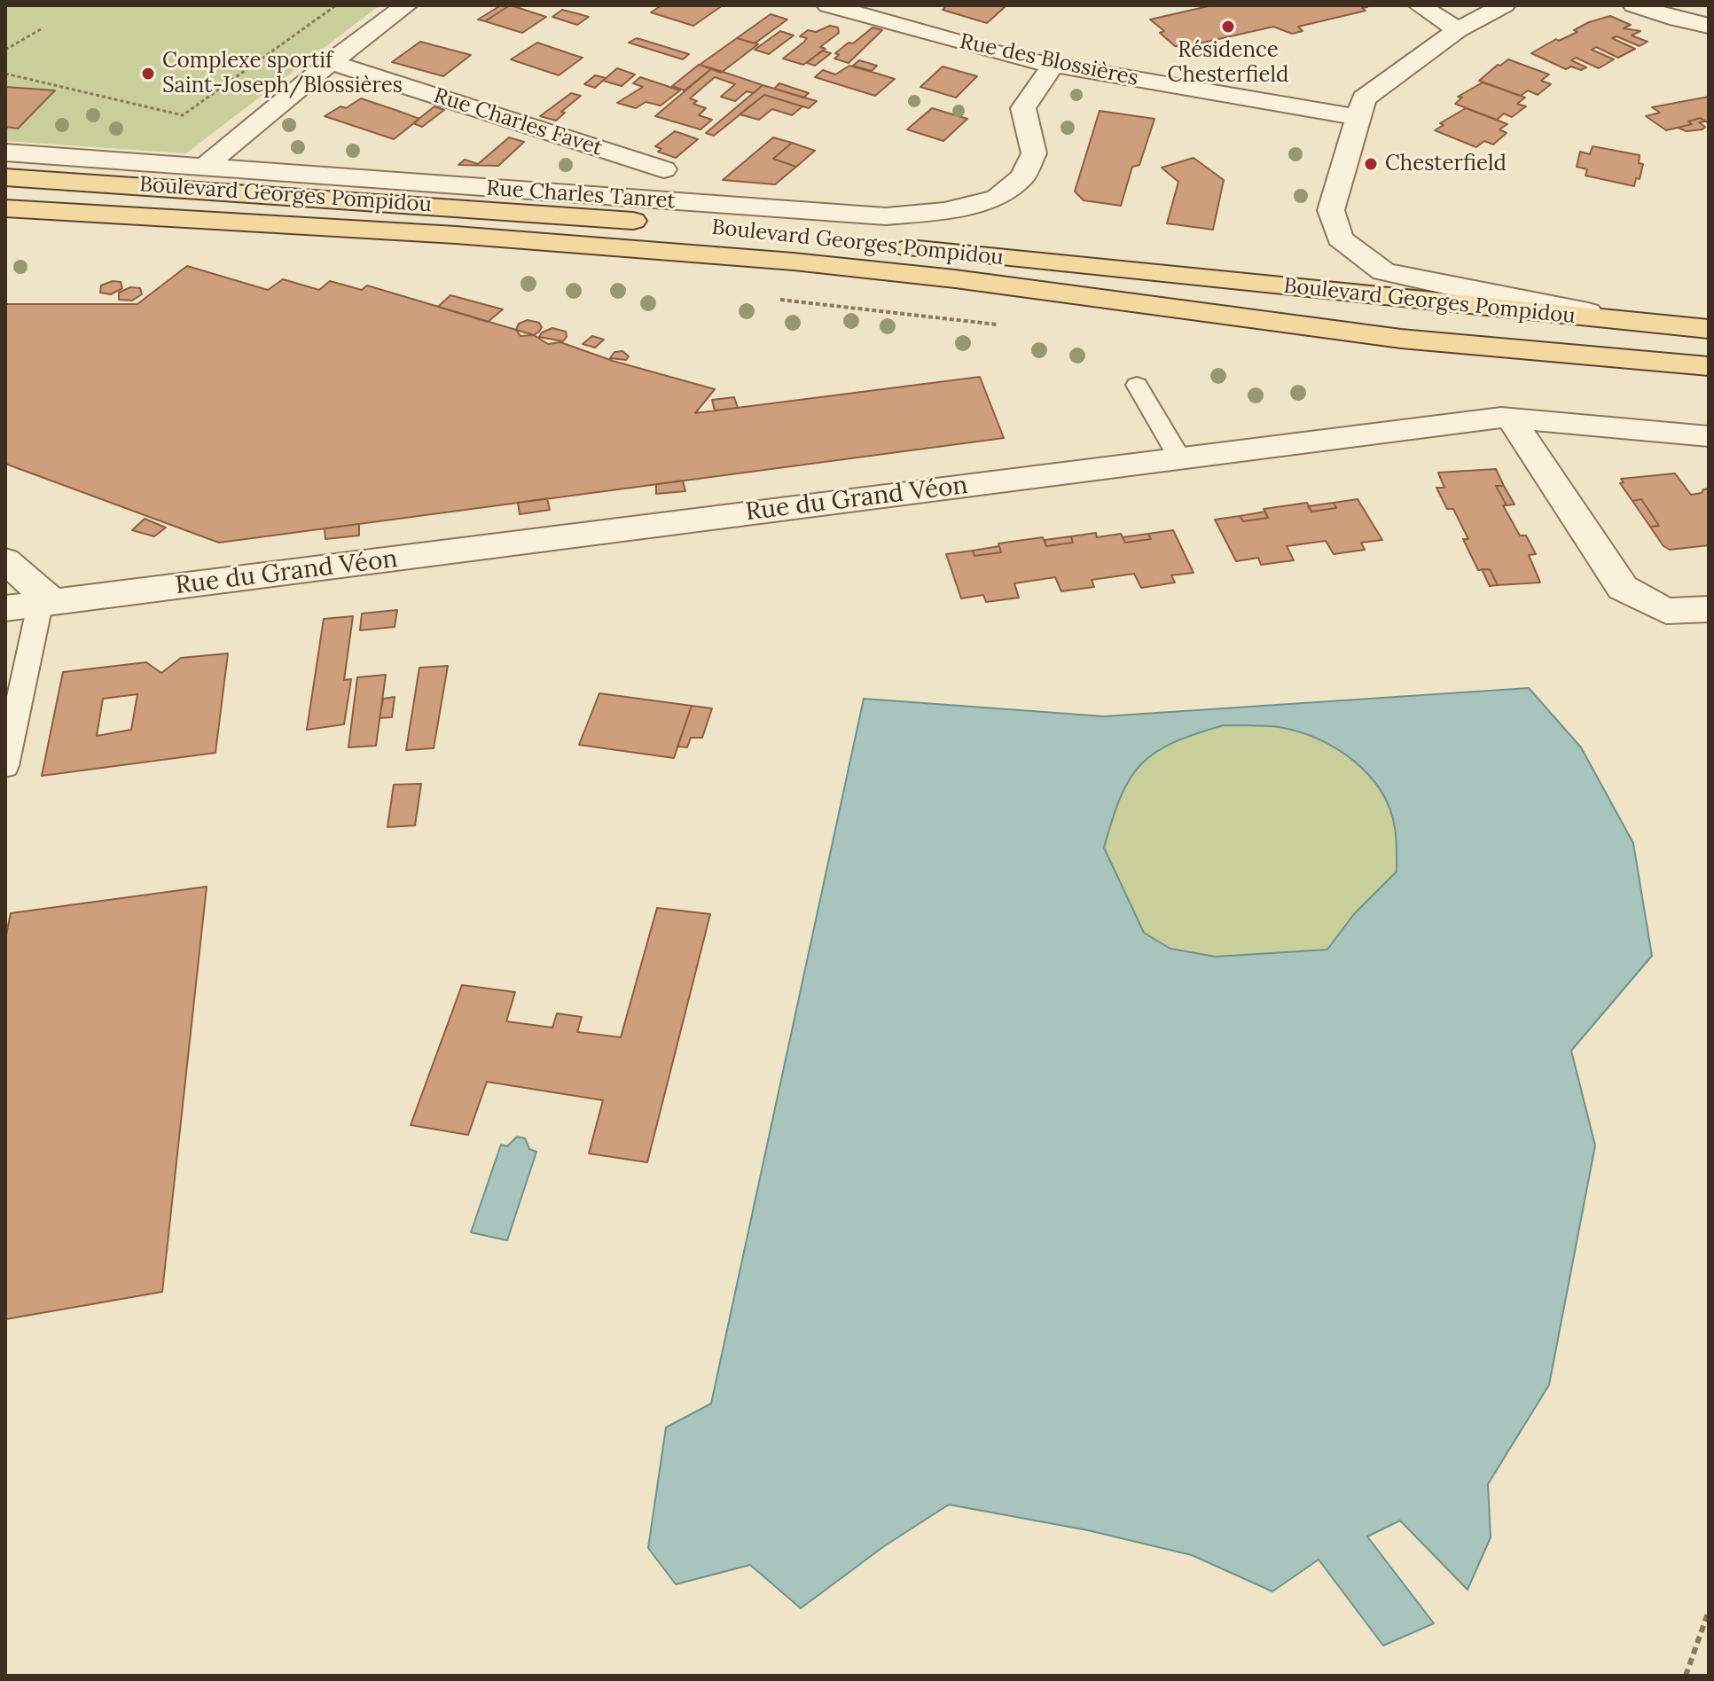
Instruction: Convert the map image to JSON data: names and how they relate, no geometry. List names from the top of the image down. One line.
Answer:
{"streets":{"main road":["Boulevard Georges Pompidou"],"street":["Rue des Blossières","Rue Charles Favet","Rue Charles Tanret","Rue du Grand Véon"]},"crossings":[["Rue des Blossières","Rue Charles Tanret"]],"places":["Résidence Chesterfield","Complexe sportif Saint-Joseph/Blossières","Chesterfield"]}
